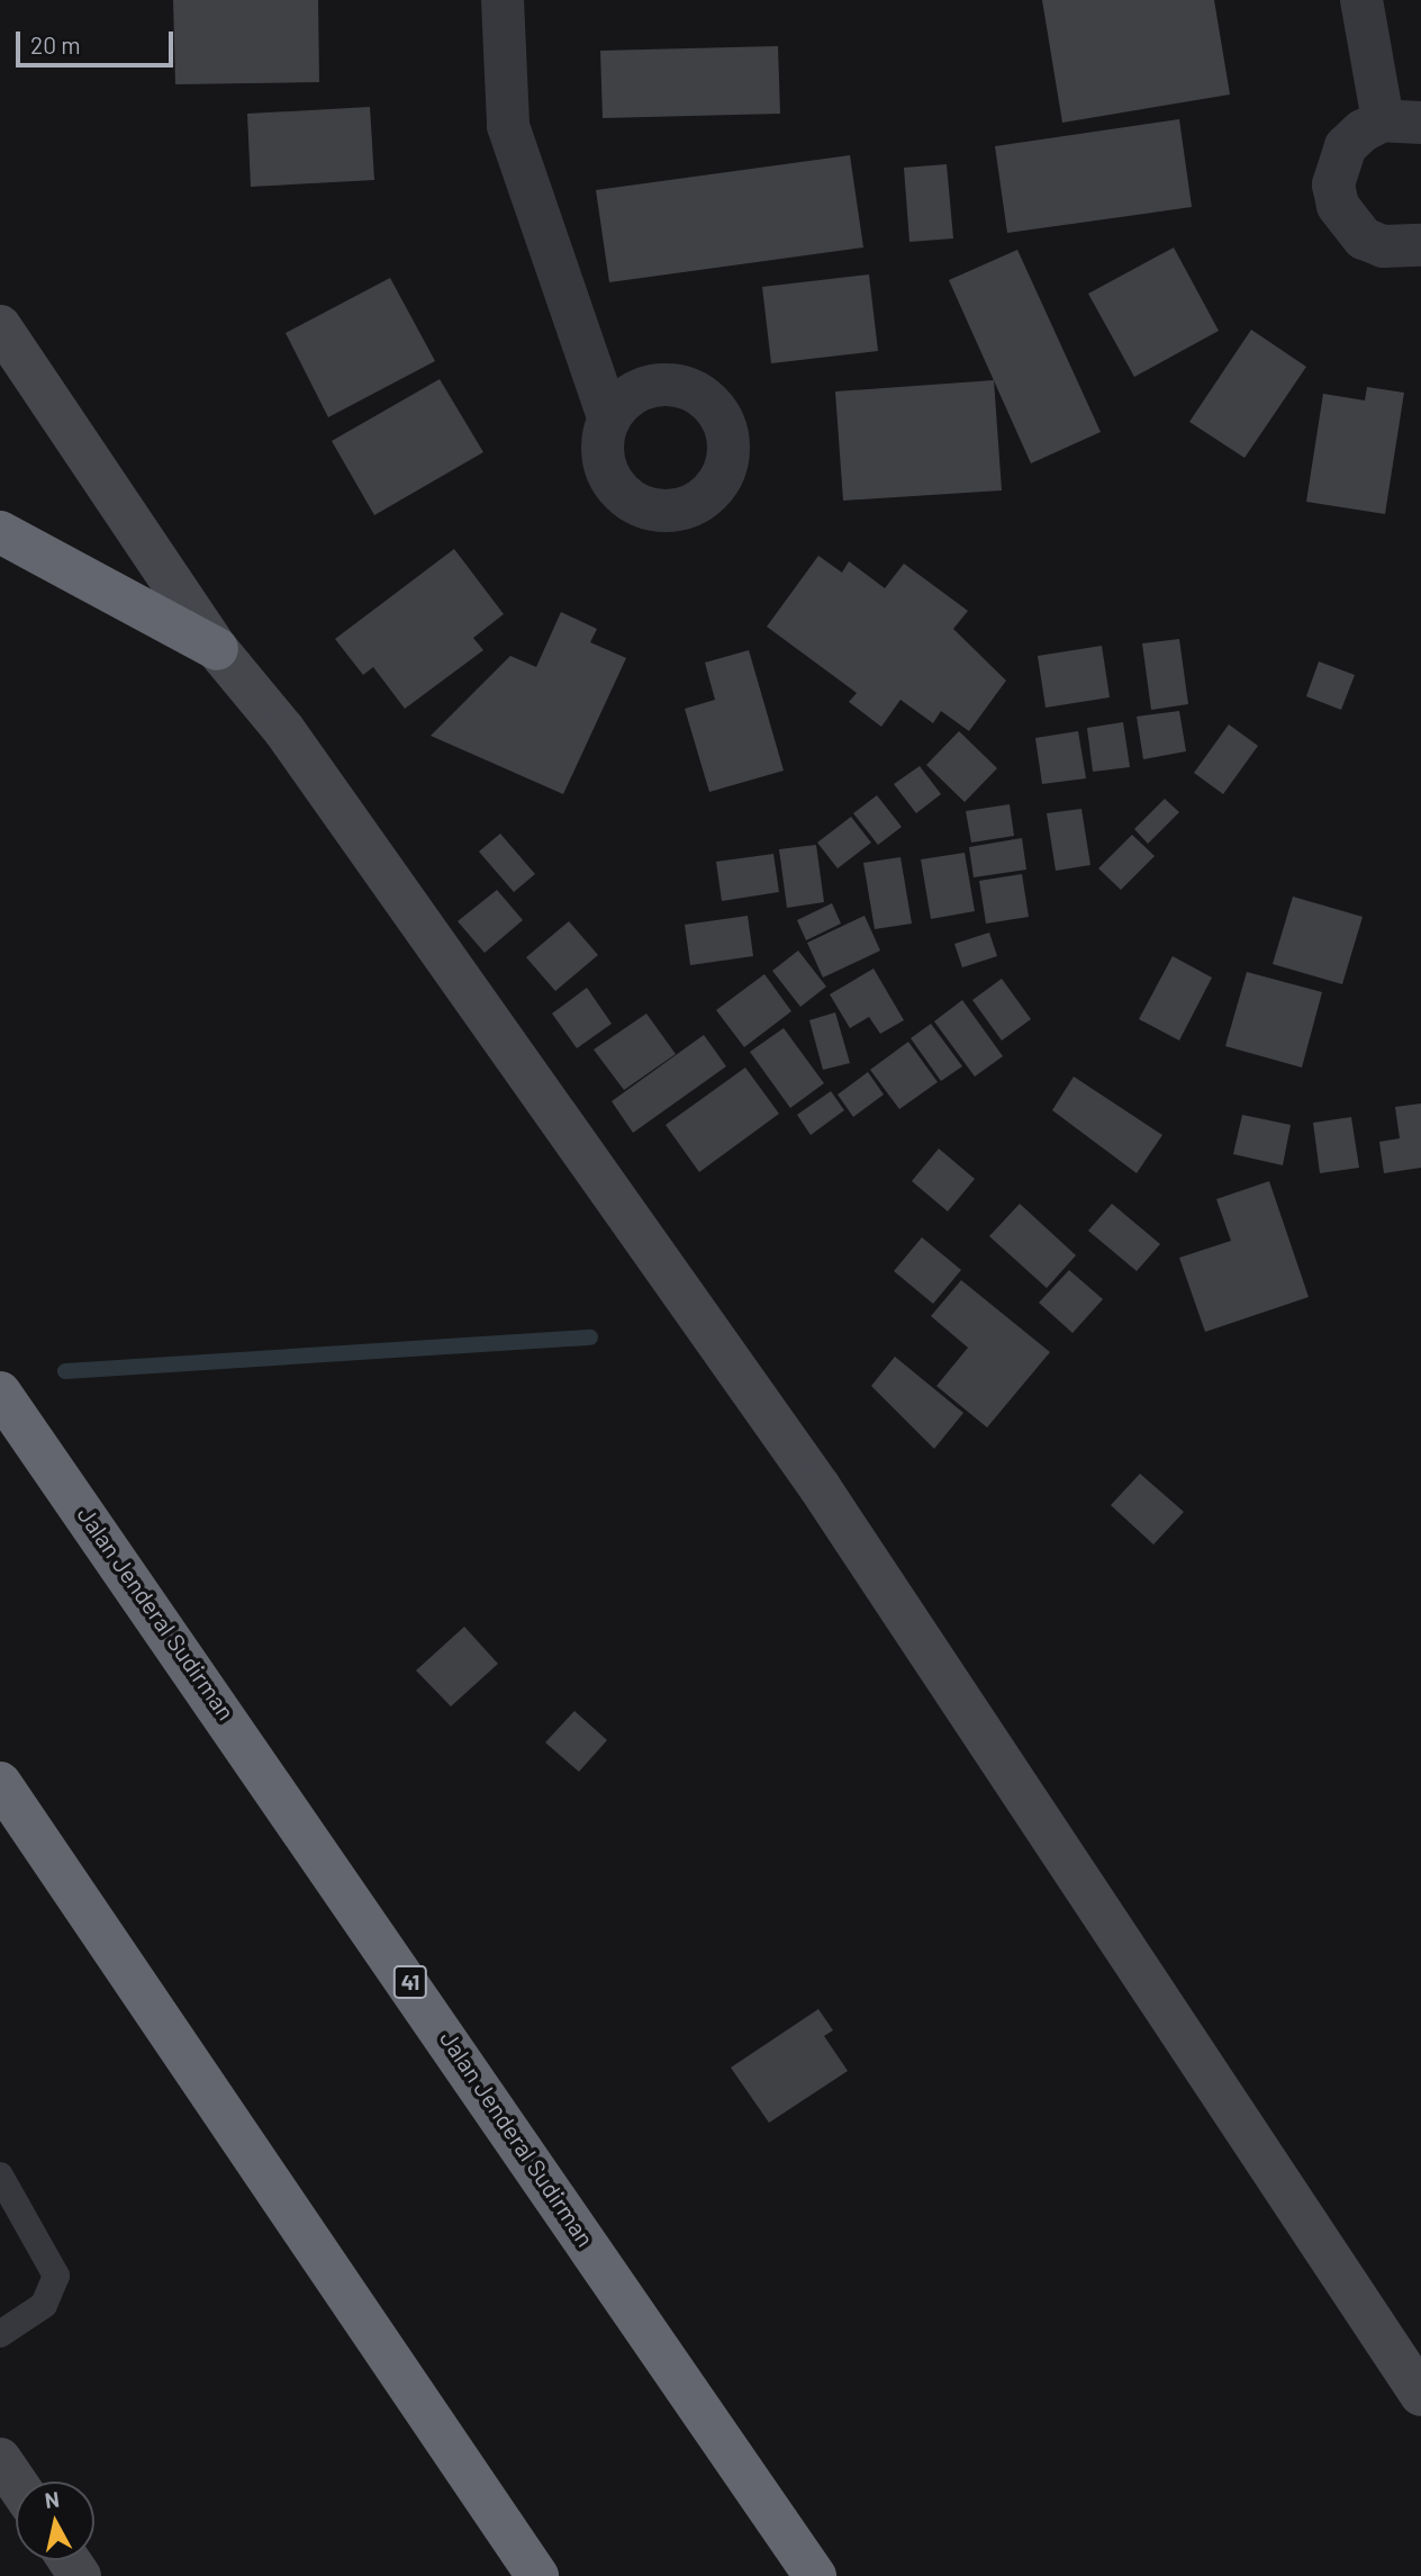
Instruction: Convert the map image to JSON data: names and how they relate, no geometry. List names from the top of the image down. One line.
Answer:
{"streets":{"highway":["Jalan Jenderal Sudirman","41"]},"scale_bar":"20 m","north":"top"}
